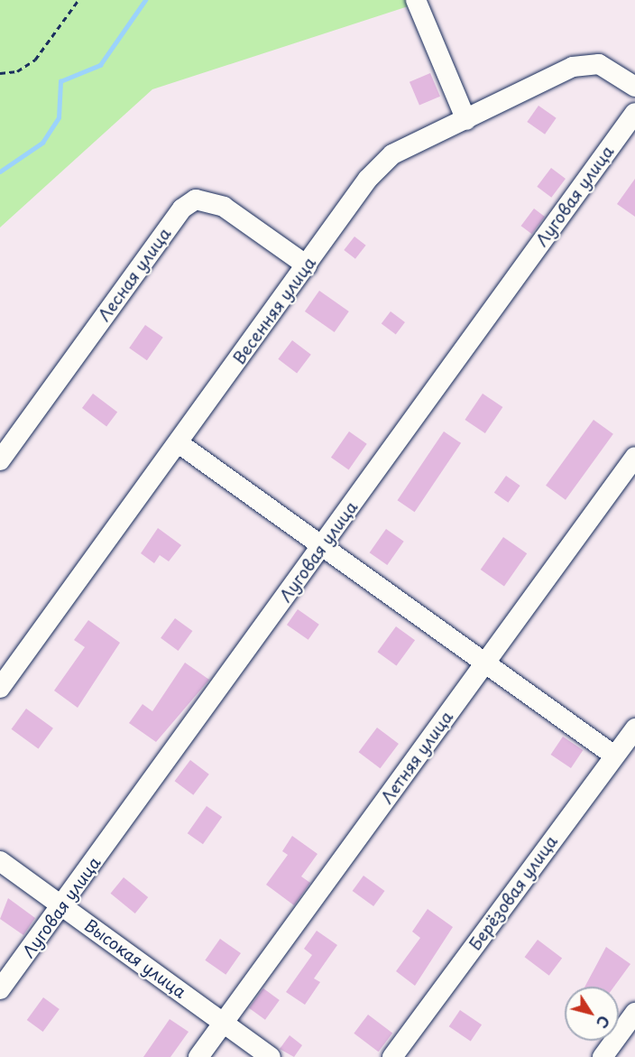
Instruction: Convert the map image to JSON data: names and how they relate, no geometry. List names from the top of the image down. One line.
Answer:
{"streets":{"street":["Луговая улица","Лесная улица","Весенняя улица","Летняя улица","Берёзовая улица","Высокая улица"]},"crossings":[["Луговая улица","Высокая улица"],["Лесная улица","Весенняя улица"],["Летняя улица","Высокая улица"]],"north":"bottom right"}
